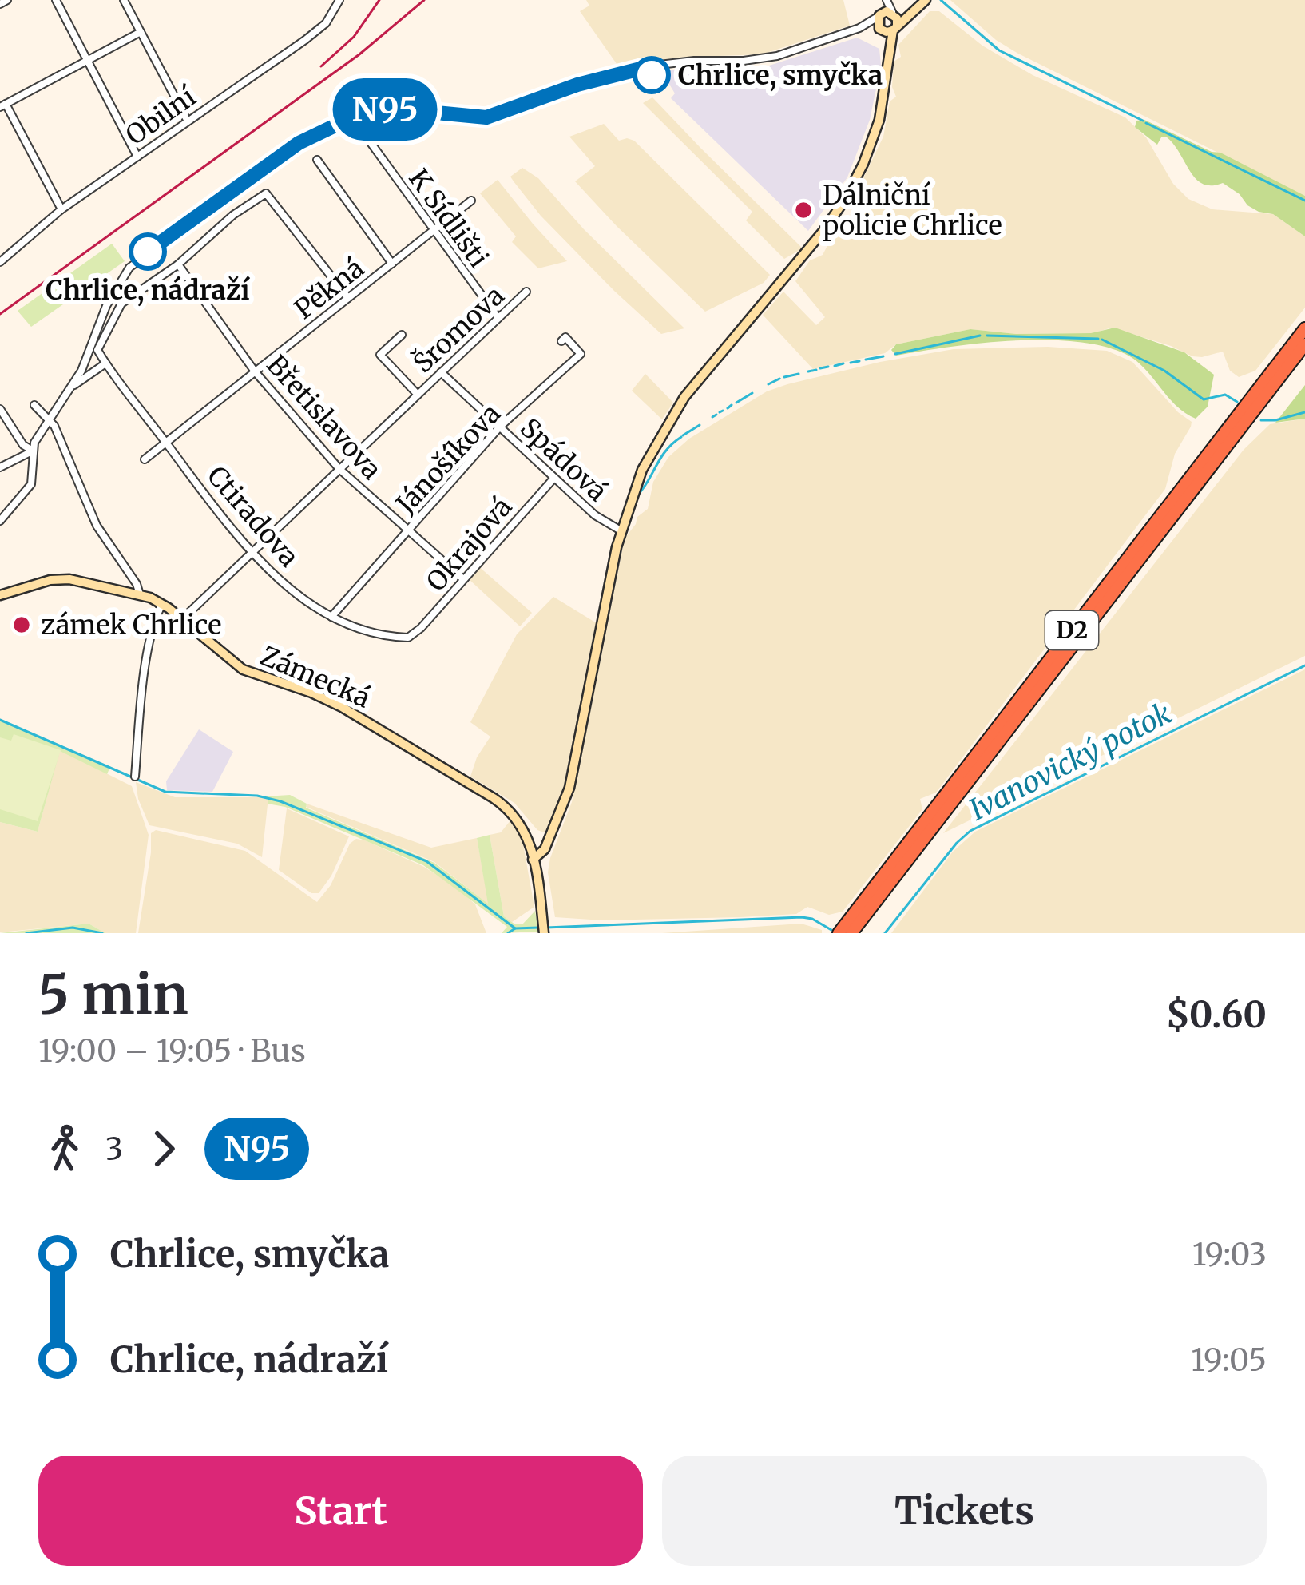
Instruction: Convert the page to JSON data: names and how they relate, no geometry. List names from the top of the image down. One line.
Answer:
{"streets":{"highway":["D2"],"street":["Obilní","K Sídlišti","Pěkná","Šromova","Břetislavova","Jánošíkova","Spádová","Ctiradova","Okrajová","Zámecká"]},"crossings":[["K Sídlišti","Pěkná"],["K Sídlišti","Šromova"],["Pěkná","Břetislavova"],["Pěkná","Ctiradova"],["Šromova","Břetislavova"],["Šromova","Spádová"],["Šromova","Ctiradova"],["Šromova","Zámecká"],["Břetislavova","Jánošíkova"],["Břetislavova","Okrajová"],["Jánošíkova","Spádová"],["Jánošíkova","Ctiradova"],["Spádová","Okrajová"],["Ctiradova","Okrajová"]],"water":["Ivanovický potok"],"places":["Chrlice, smyčka","Dálniční policie Chrlice","Chrlice, nádraží","zámek Chrlice"],"lines":["bus line N95"],"page":{"on_map":"N95","heading":["5 min","19:00 – 19:05 · Bus","$0.60"],"legs":["3","N95"],"list":[{"name":"Chrlice, smyčka","value":"19:03"},{"name":"Chrlice, nádraží","value":"19:05"}],"buttons":["Start","Tickets"]}}
